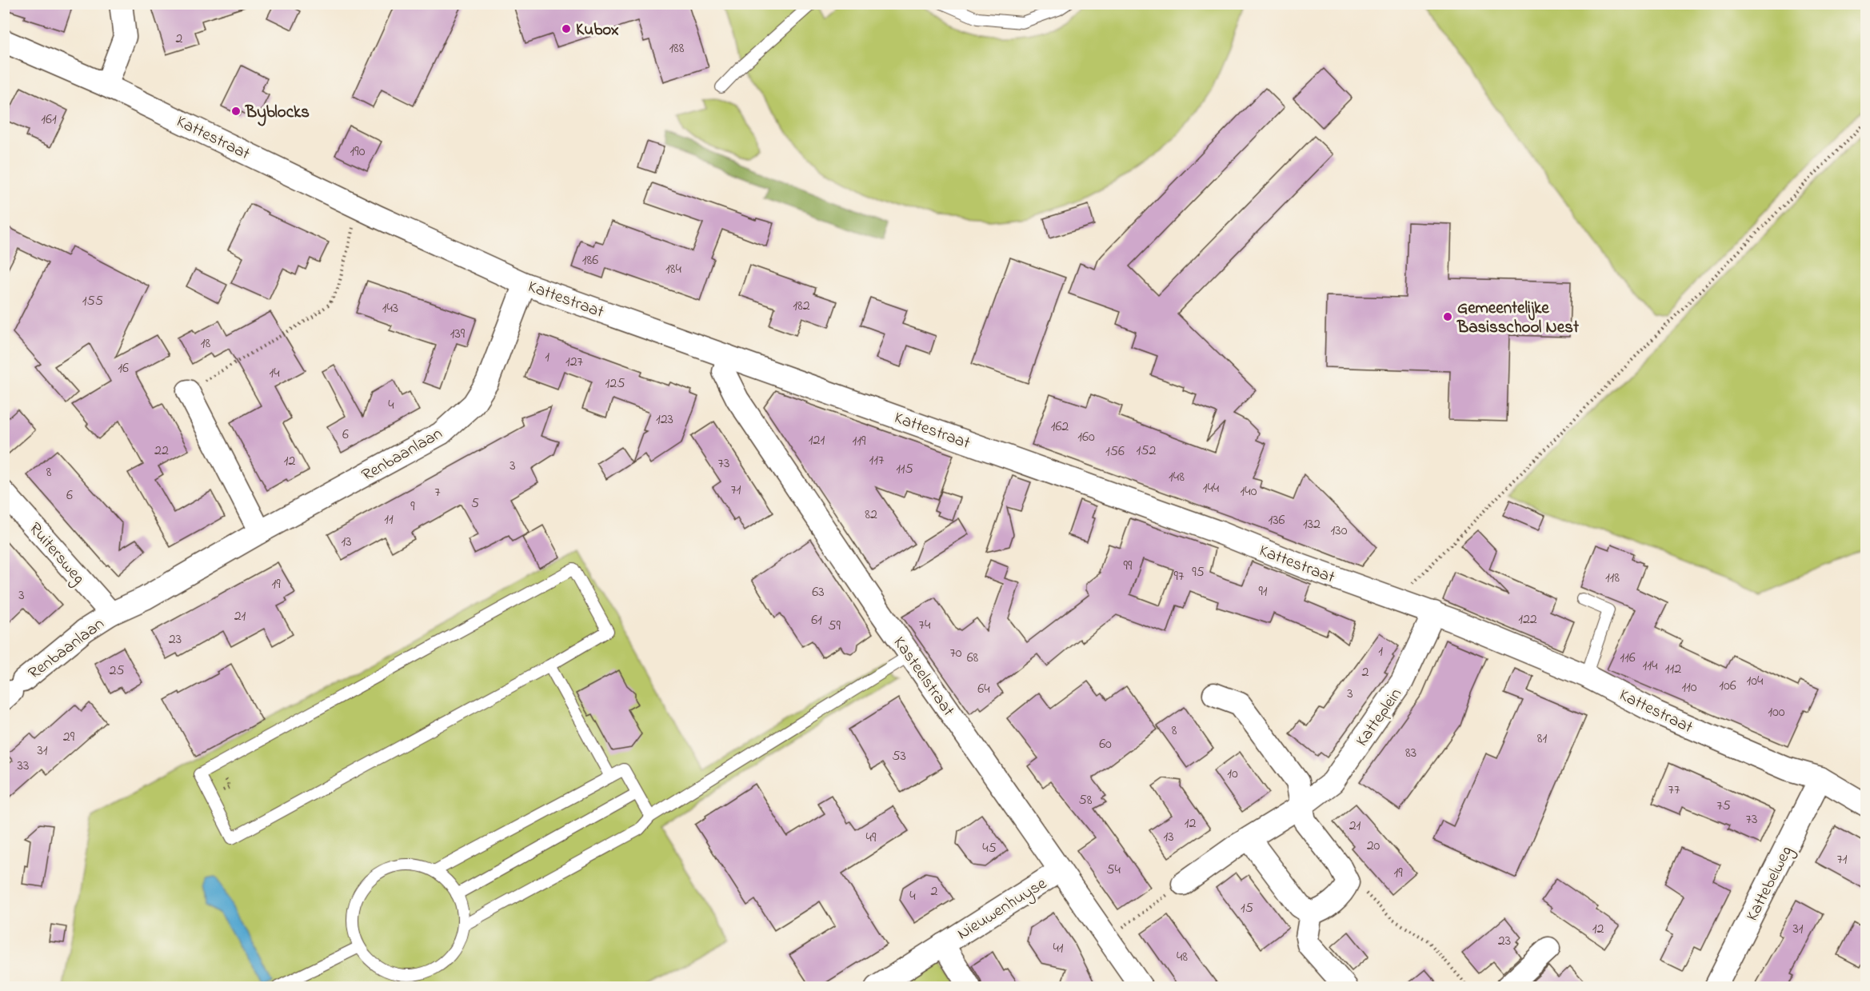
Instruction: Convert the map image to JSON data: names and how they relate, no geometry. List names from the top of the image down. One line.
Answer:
{"streets":{"street":["Kattestraat","Renbaanlaan","Ruitersweg","Kasteelstraat","Katteplein","Kattebelweg","Nieuwenhuyse"]},"crossings":[["Kattestraat","Renbaanlaan"],["Kattestraat","Kasteelstraat"],["Kattestraat","Katteplein"],["Kattestraat","Kattebelweg"],["Renbaanlaan","Ruitersweg"],["Kasteelstraat","Nieuwenhuyse"]],"places":["Kubox","Byblocks","Gemeentelijke Basisschool Nest"],"house_numbers":["2","188","161","190","186","184","155","182","143","139","18","1","127","16","14","125","4","123","162","6","160","121","119","22","152","156","117","12","73","3","115","8","148","144","71","140","7","6","5","9","82","11","136","132","130","13","99","95","97","118","19","91","63","3","21","122","61","74","59","23","1","70","68","116","114","112","25","2","104","106","110","64","3","100","8","29","81","60","31","83","53","33","10","77","58","75","73","12","21","13","49","20","45","71","54","19","2","4","15","12","31","23","41","48"]}
